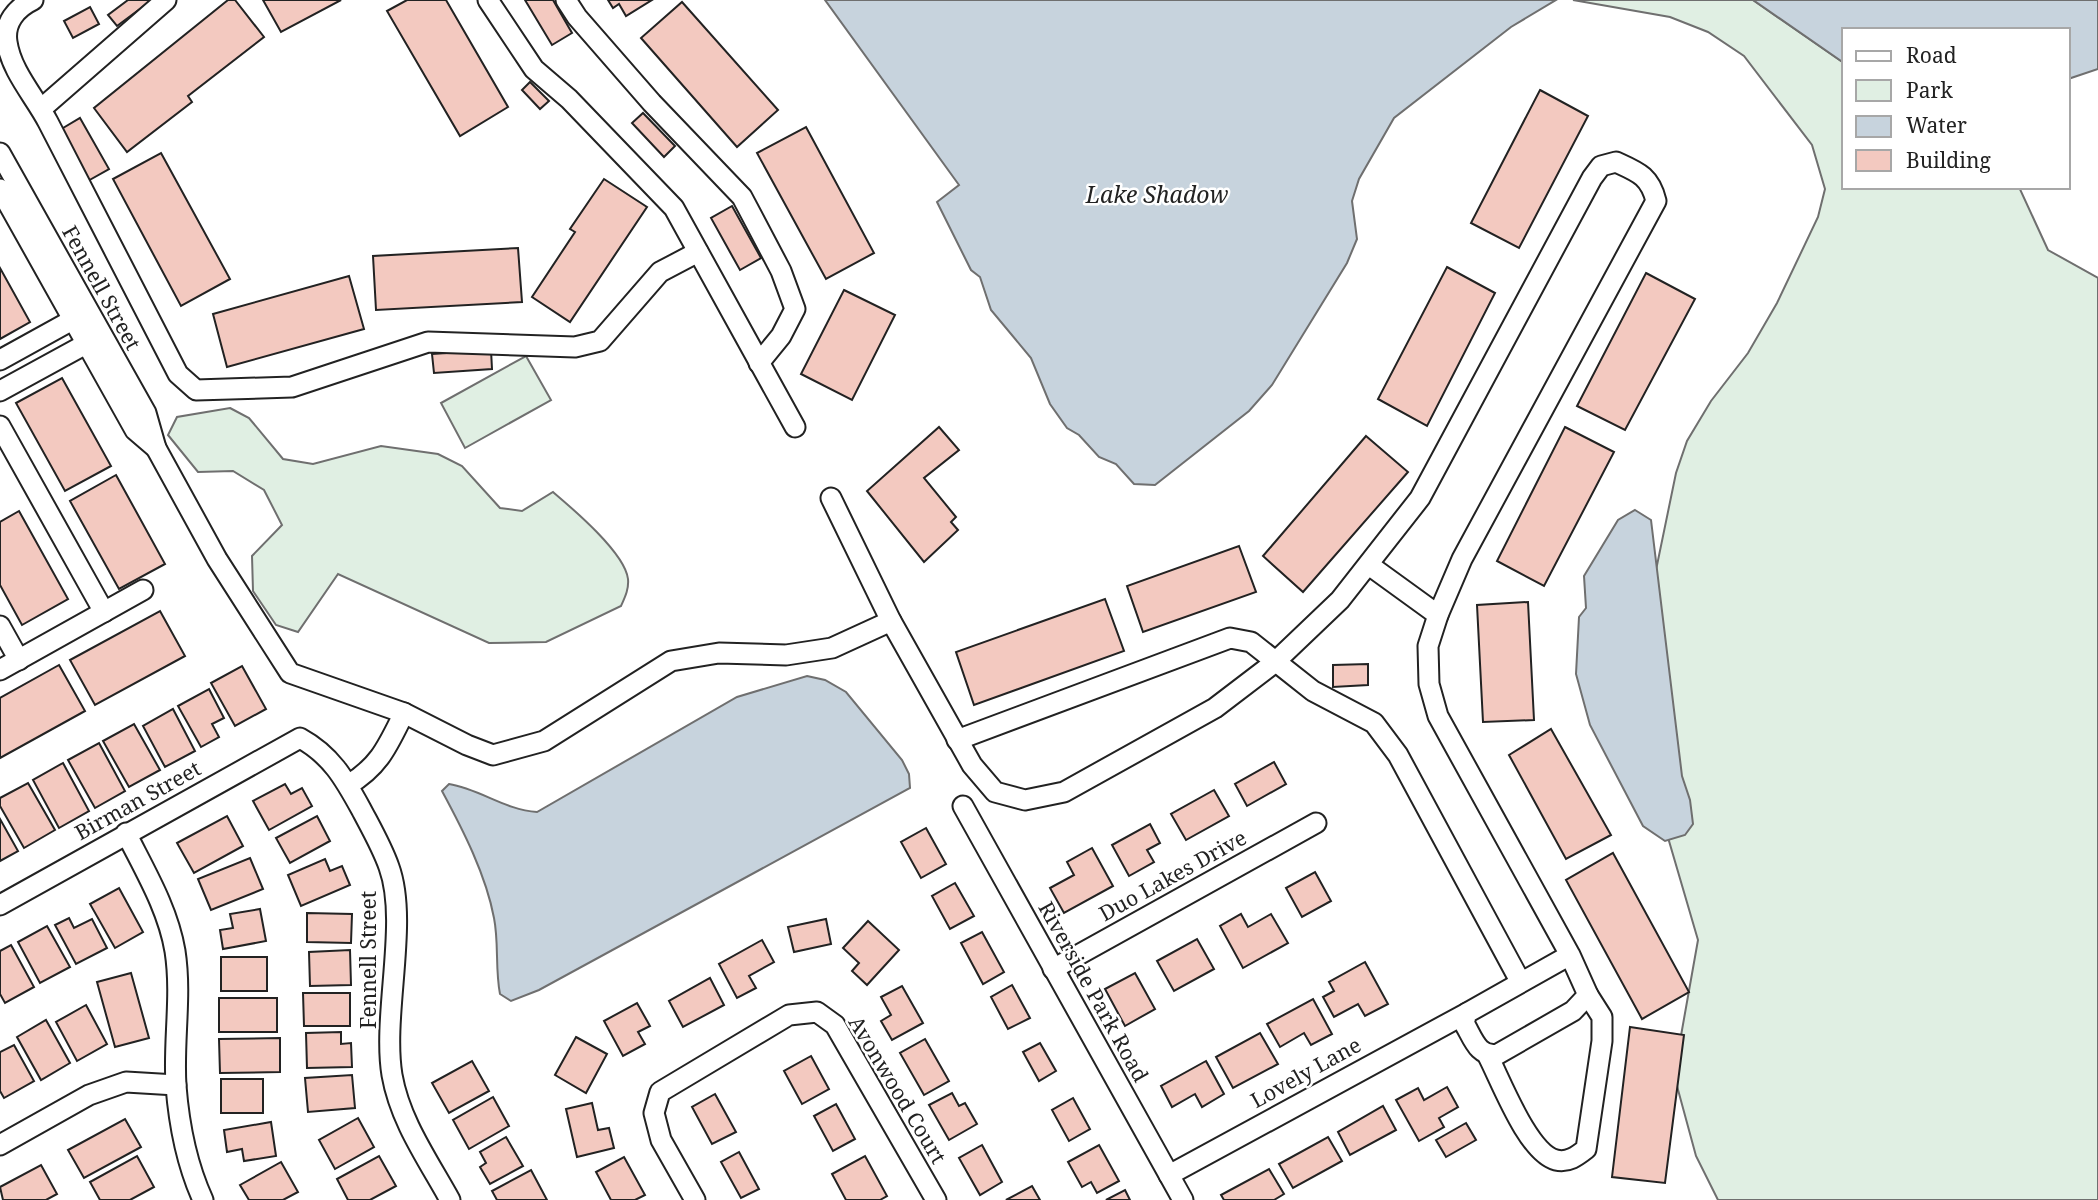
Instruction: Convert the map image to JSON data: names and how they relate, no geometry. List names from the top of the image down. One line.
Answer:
{"streets":{"street":["Fennell Street","Birman Street","Duo Lakes Drive","Riverside Park Road","Lovely Lane","Avonwood Court"]},"crossings":[["Fennell Street","Birman Street"],["Duo Lakes Drive","Riverside Park Road"],["Riverside Park Road","Lovely Lane"]],"water":["Lake Shadow"],"legend":["Road","Park","Water","Building"]}
